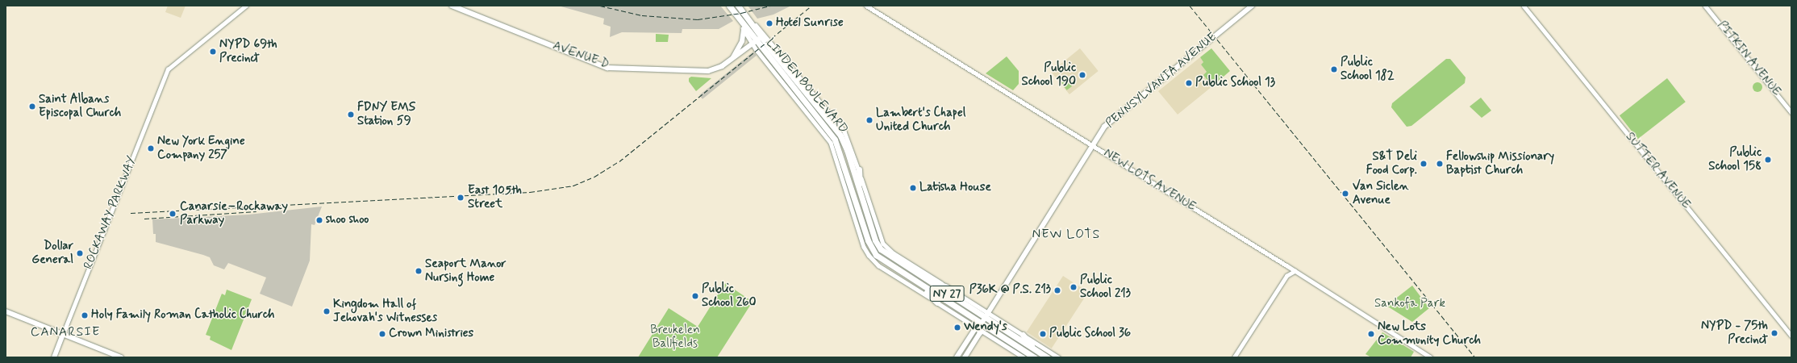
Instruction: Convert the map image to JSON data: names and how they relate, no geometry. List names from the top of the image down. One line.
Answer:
{"streets":{"highway":["LINDEN BOULEVARD","NY 27"],"main road":["AVENUE D","PENNSYLVANIA AVENUE","ROCKAWAY PARKWAY"],"street":["PITKIN AVENUE","SUTTER AVENUE","NEW LOTS AVENUE"]},"crossings":[["AVENUE D","LINDEN BOULEVARD"],["PENNSYLVANIA AVENUE","LINDEN BOULEVARD"],["PENNSYLVANIA AVENUE","NEW LOTS AVENUE"]],"districts":["NEW LOTS","CANARSIE"],"parks":["Sankofa Park","Breukelen Ballfields"],"places":["Hotel Sunrise","NYPD 69th Precinct","Public School 182","Public School 190","Public School 13","Saint Albans Episcopal Church","FDNY EMS Station 59","Lambert's Chapel United Church","New York Engine Company 257","Public School 158","S&T Deli Food Corp.","Fellowship Missionary Baptist Church","Latisha House","Van Siclen Avenue","East 105th Street","Canarsie–Rockaway Parkway","shoo shoo","Dollar General","Seaport Manor Nursing Home","Public School 213","P36K @ P.S. 213","Public School 260","Kingdom Hall of Jehovah's Witnesses","Holy Family Roman Catholic Church","Wendy's","NYPD - 75th Precinct","Crown Ministries","Public School 36","New Lots Community Church"]}
